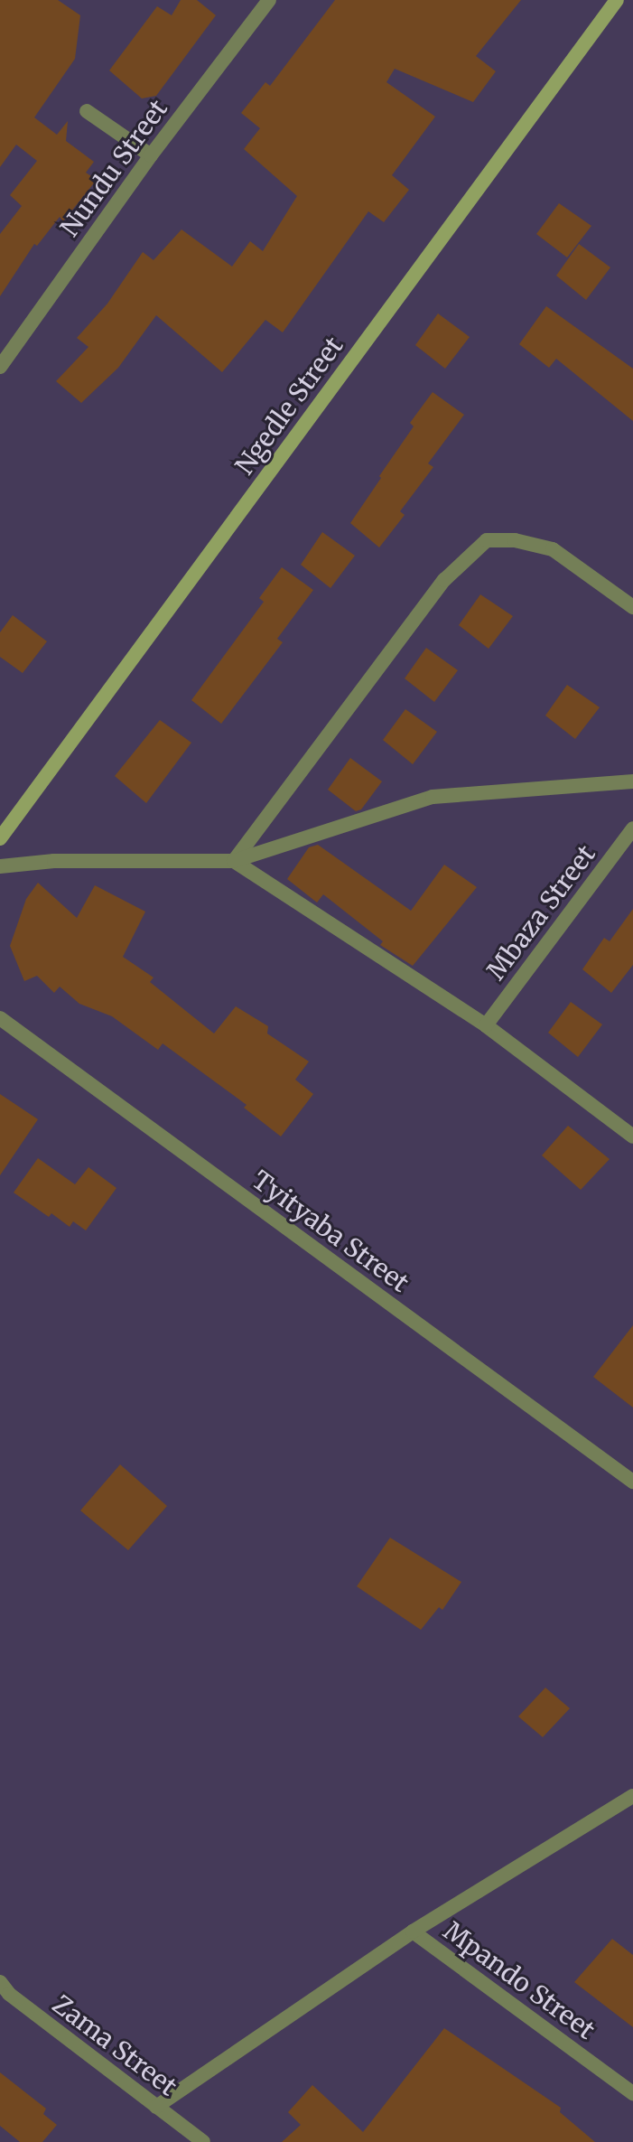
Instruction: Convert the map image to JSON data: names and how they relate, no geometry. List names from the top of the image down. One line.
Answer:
{"streets":{"street":["Nundu Street","Ngedle Street","Mbaza Street","Tyityaba Street","Mpando Street","Zama Street"]}}
